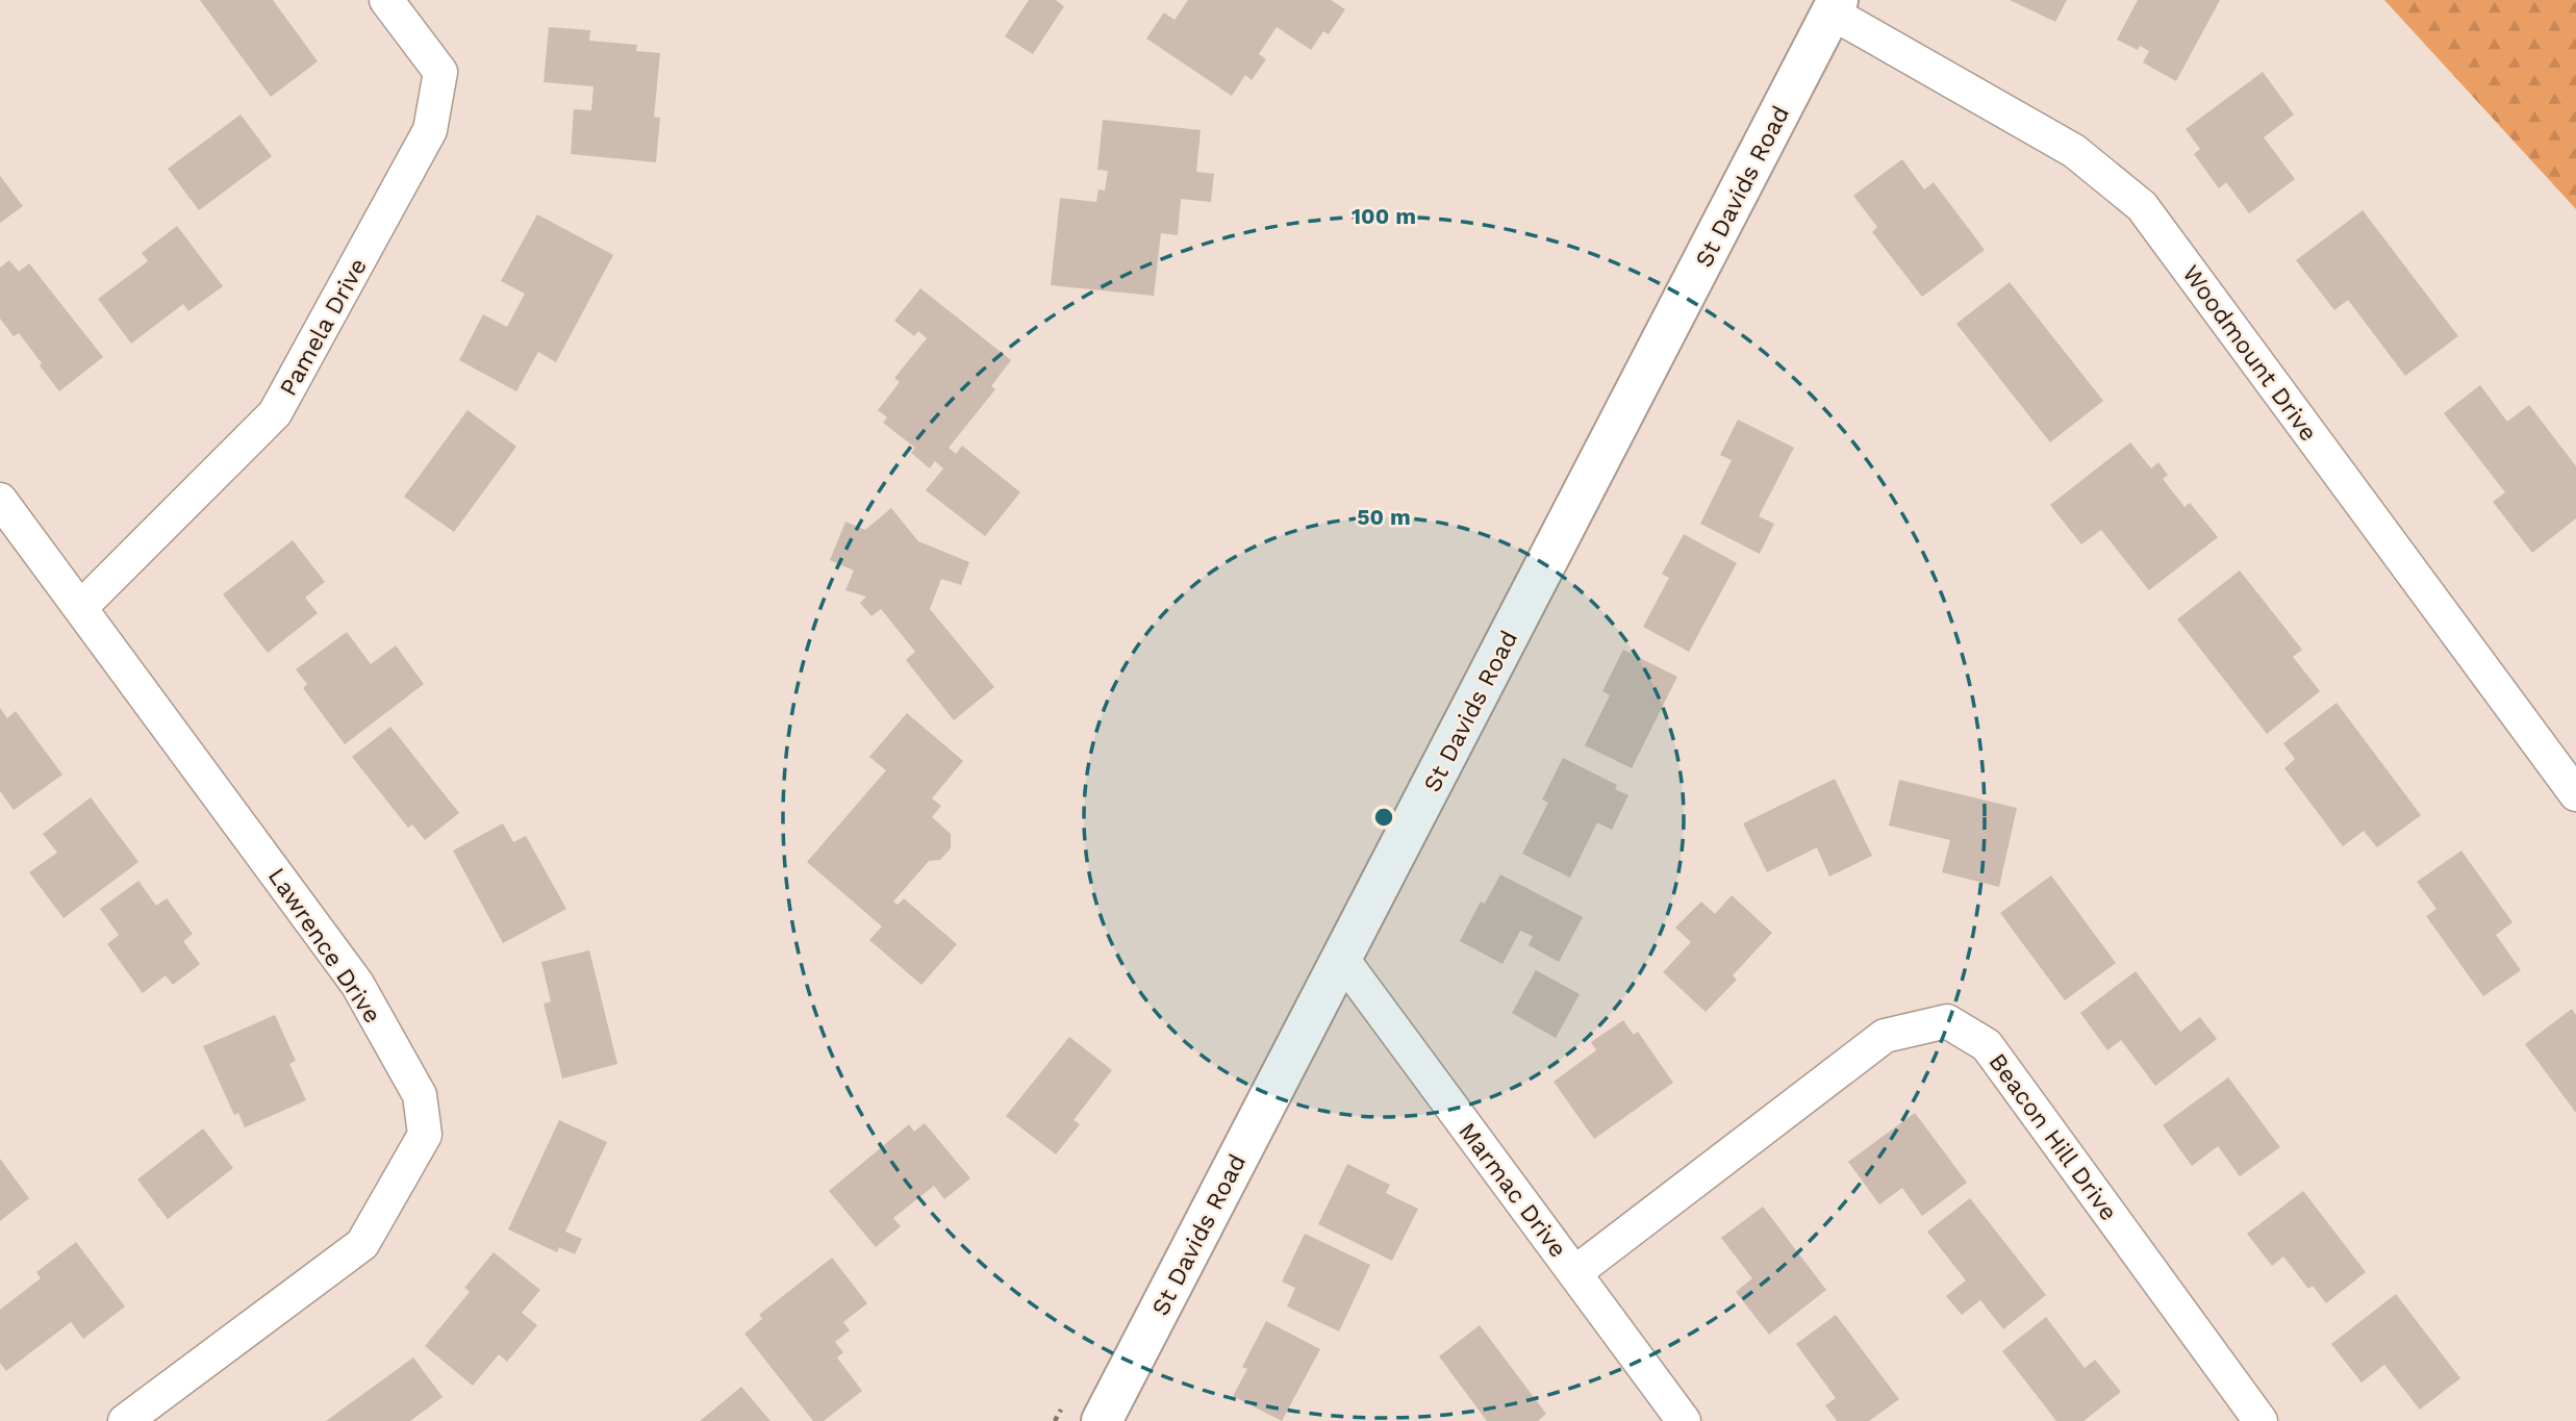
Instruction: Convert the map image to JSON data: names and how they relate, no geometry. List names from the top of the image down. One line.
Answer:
{"streets":{"main road":["St Davids Road"],"street":["Pamela Drive","Woodmount Drive","Lawrence Drive","Beacon Hill Drive","Marmac Drive"]},"crossings":[["St Davids Road","Woodmount Drive"],["St Davids Road","Marmac Drive"],["Pamela Drive","Lawrence Drive"],["Beacon Hill Drive","Marmac Drive"]],"rings":["100 m","50 m"]}
